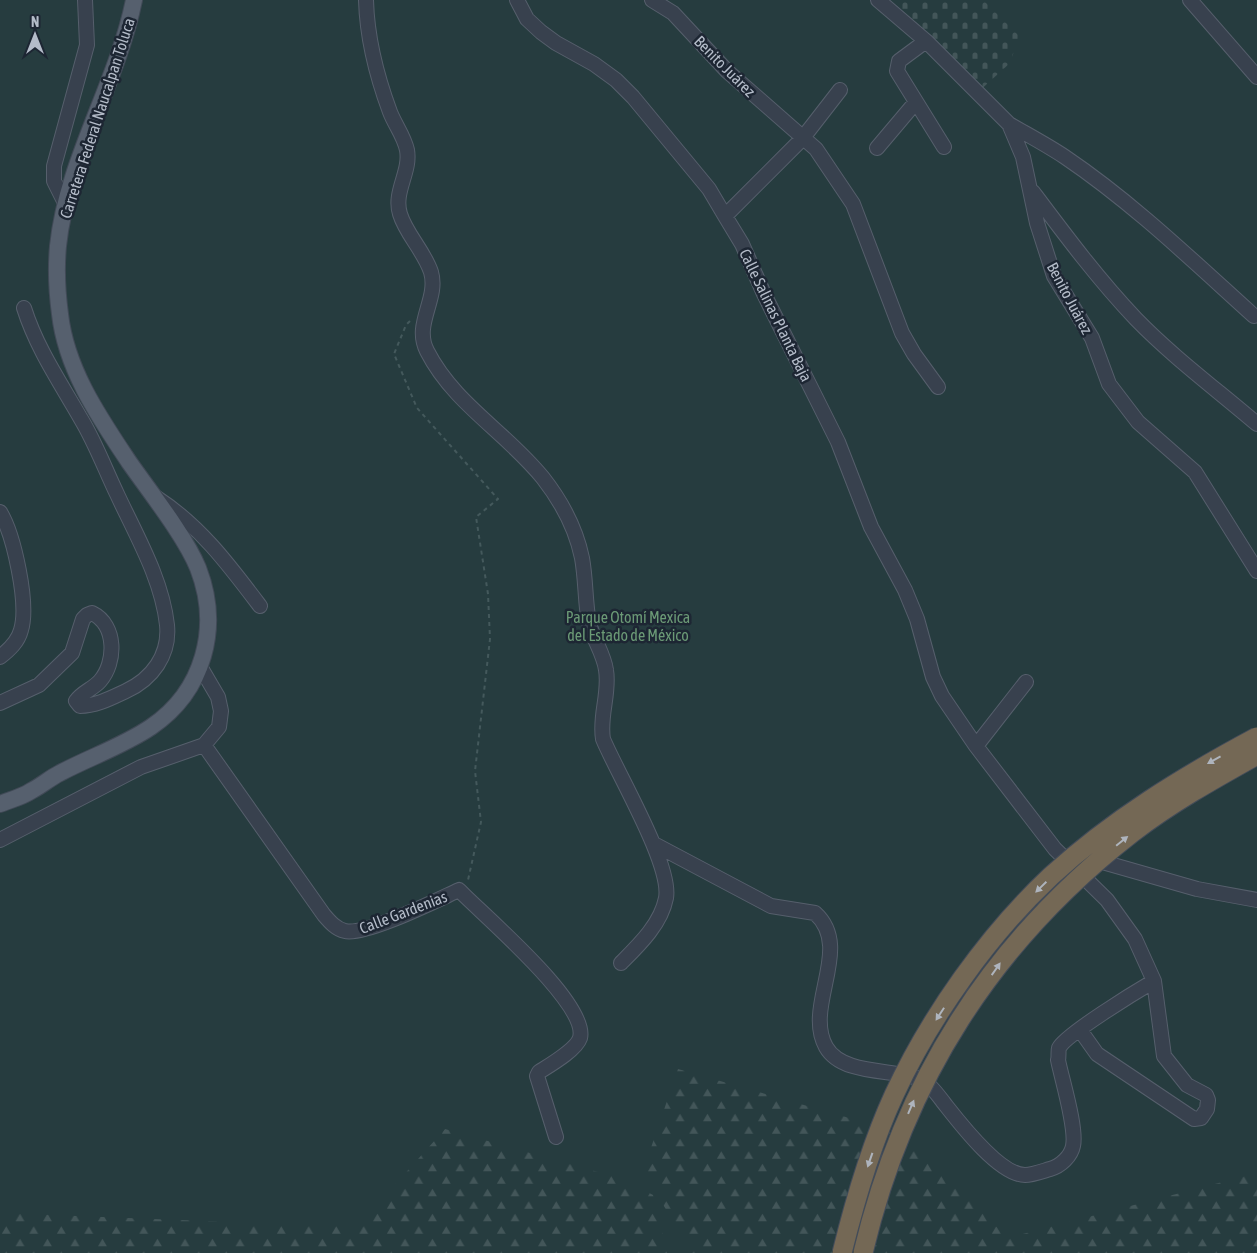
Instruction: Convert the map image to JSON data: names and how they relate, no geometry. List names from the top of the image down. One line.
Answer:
{"streets":{"main road":["Carretera Federal Naucalpan Toluca"],"street":["Benito Juárez","Calle Salinas Planta Baja","Calle Gardenias"]},"parks":["Parque Otomí Mexica del Estado de México"],"north":"top"}
